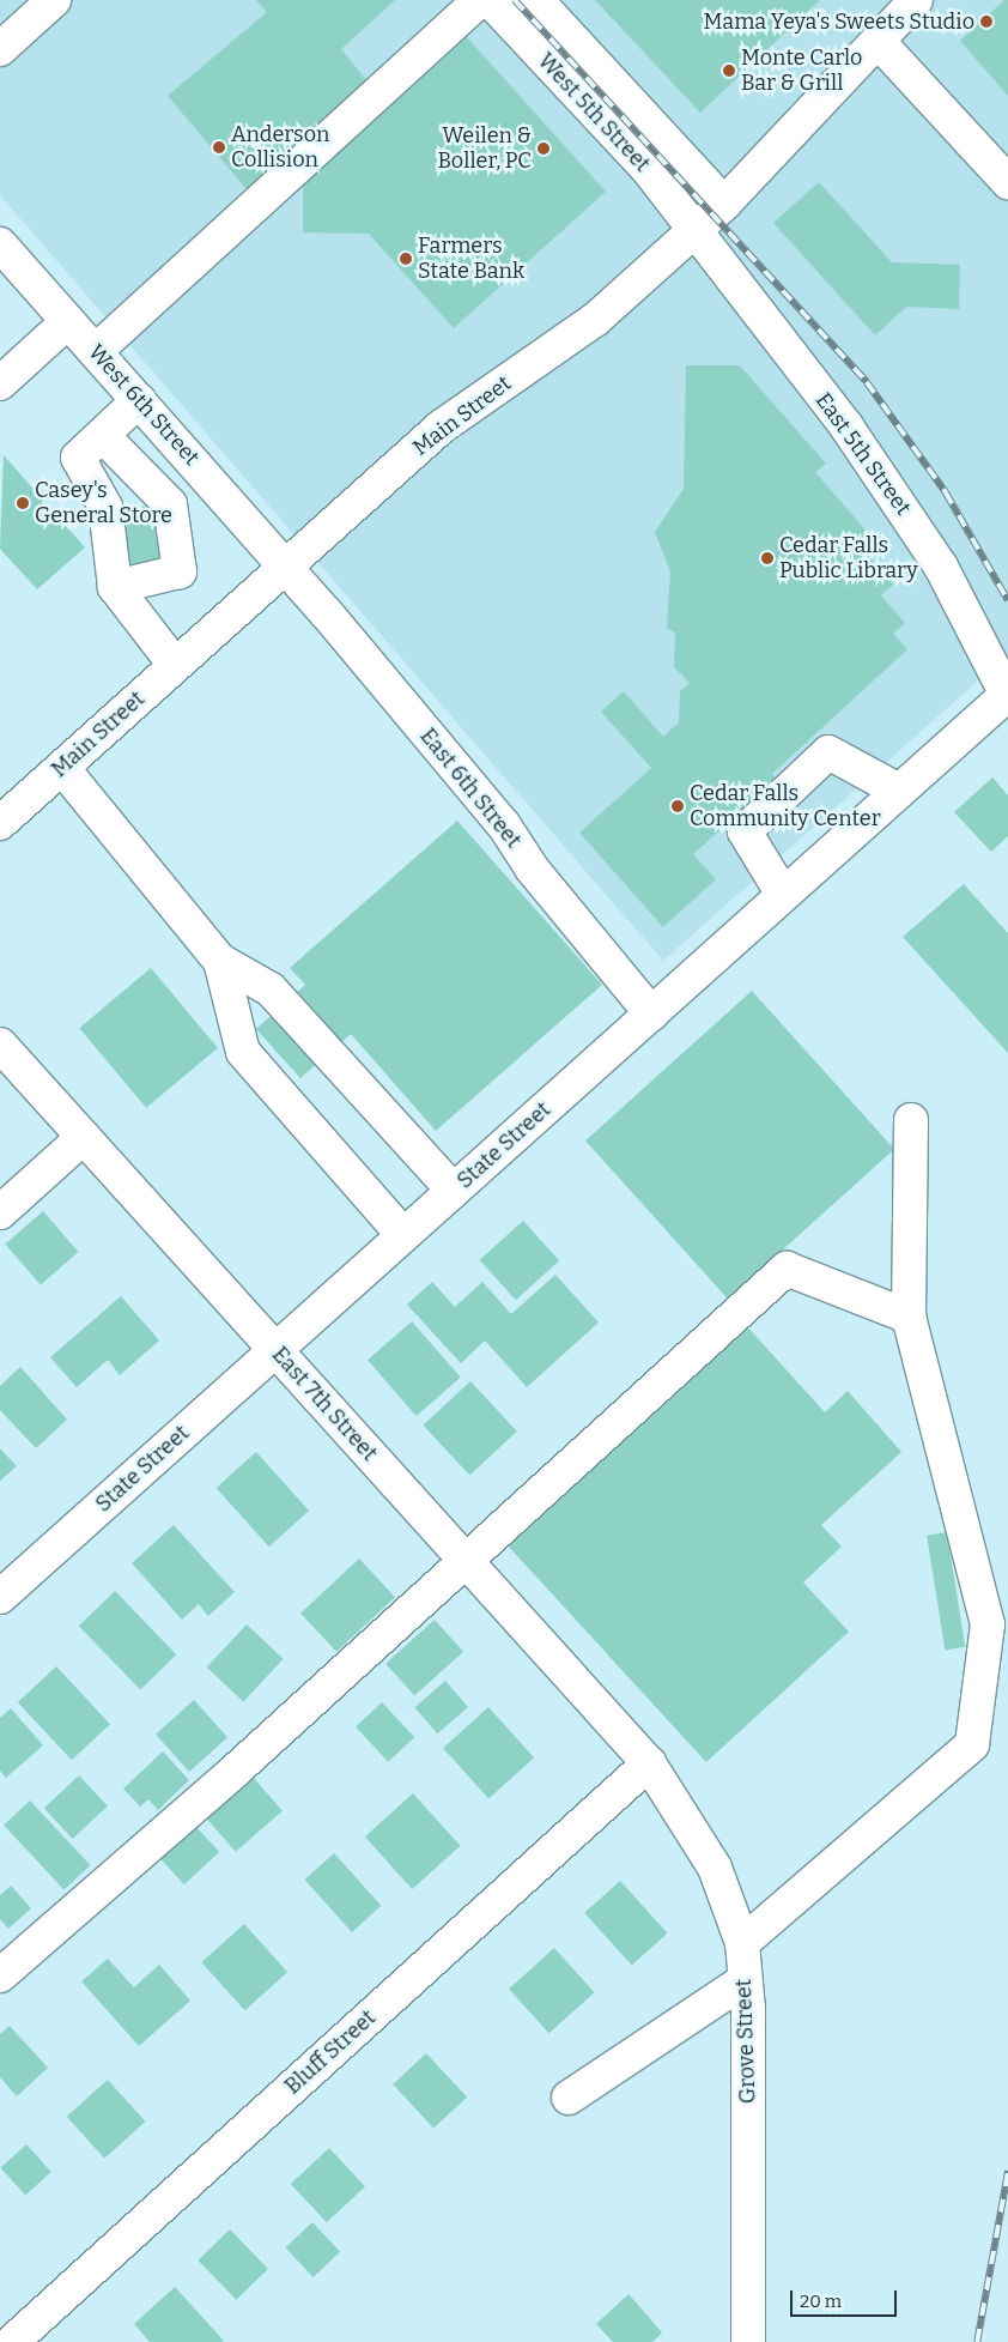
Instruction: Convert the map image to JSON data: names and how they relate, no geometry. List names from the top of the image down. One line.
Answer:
{"streets":{"street":["West 5th Street","West 6th Street","Main Street","East 5th Street","East 6th Street","State Street","East 7th Street","Grove Street","Bluff Street"]},"crossings":[["West 5th Street","Main Street"],["West 5th Street","East 5th Street"],["West 6th Street","Main Street"],["West 6th Street","East 6th Street"],["Main Street","East 5th Street"],["Main Street","East 6th Street"],["East 5th Street","State Street"],["East 6th Street","State Street"],["State Street","East 7th Street"],["East 7th Street","Grove Street"],["East 7th Street","Bluff Street"],["Grove Street","Bluff Street"]],"places":["Mama Yeya's Sweets Studio","Monte Carlo Bar & Grill","Anderson Collision","Weilen & Boller, PC","Farmers State Bank","Casey's General Store","Cedar Falls Public Library","Cedar Falls Community Center"],"scale_bar":"20 m"}
